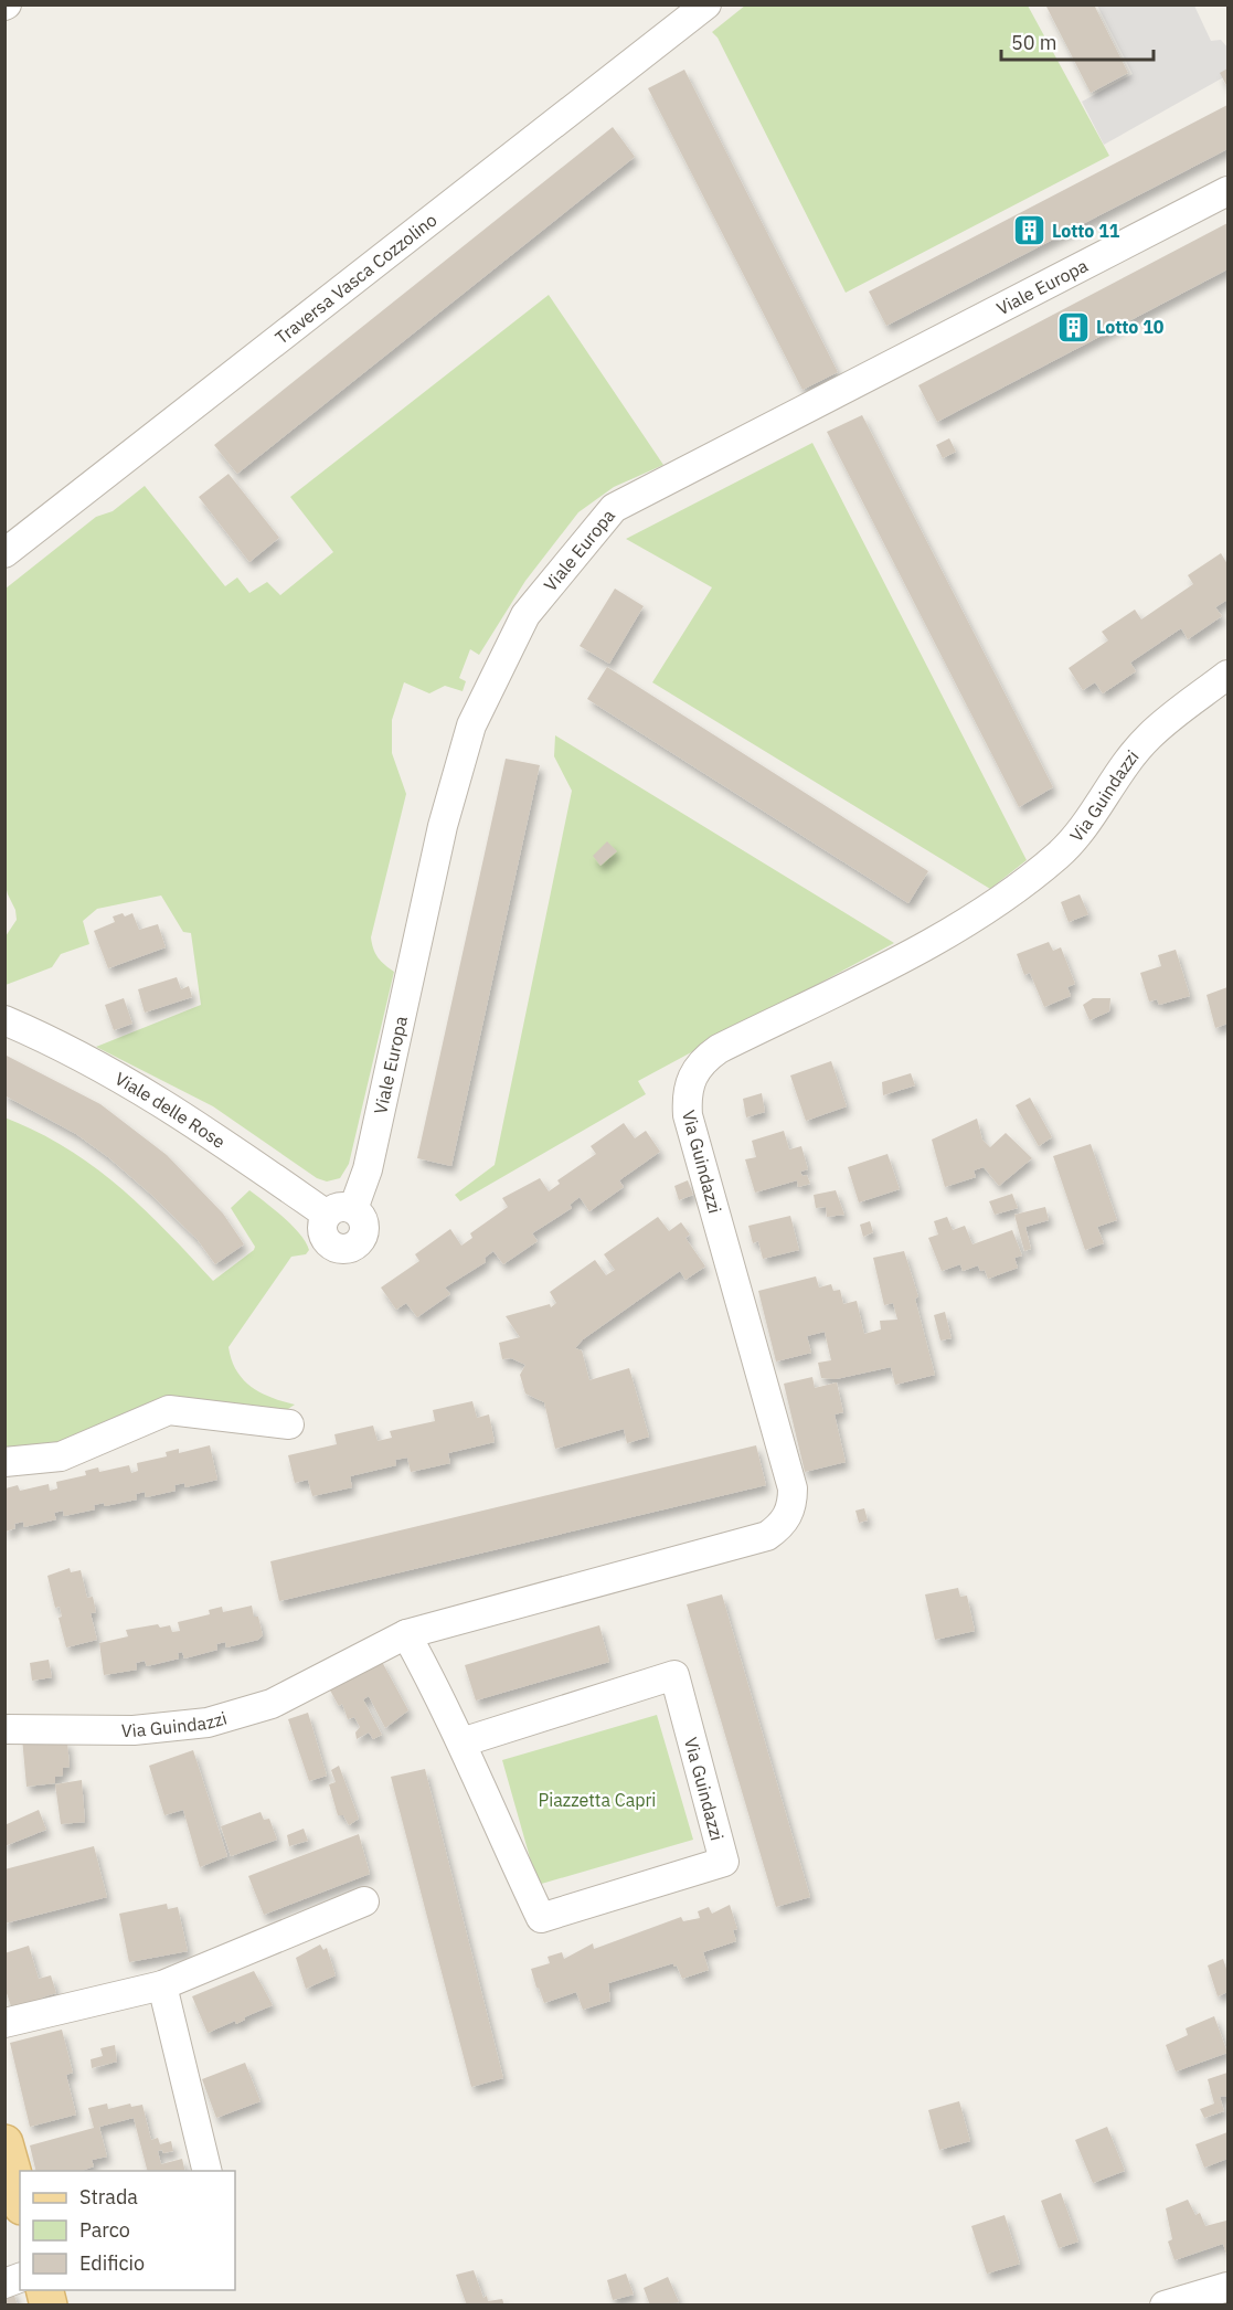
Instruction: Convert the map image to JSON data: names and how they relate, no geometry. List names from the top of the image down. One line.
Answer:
{"streets":{"street":["Traversa Vasca Cozzolino","Viale Europa","Via Guindazzi","Viale delle Rose"]},"crossings":[["Viale Europa","Viale delle Rose"]],"parks":["Piazzetta Capri"],"places":{"building":["Lotto 11","Lotto 10"]},"legend":["Strada","Parco","Edificio"],"scale_bar":"50 m"}
